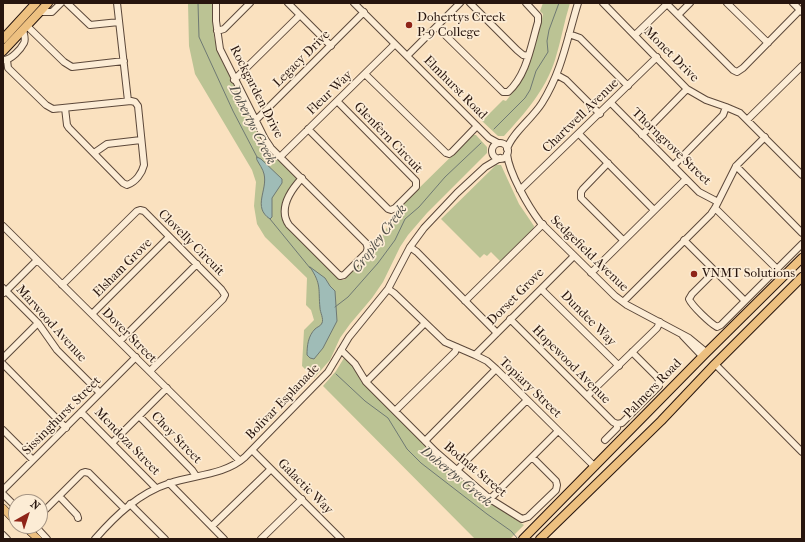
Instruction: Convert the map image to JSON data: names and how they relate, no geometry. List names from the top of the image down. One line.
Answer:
{"streets":{"highway":["Palmers Road"],"street":["Monet Drive","Legacy Drive","Elmhurst Road","Rockgarden Drive","Fleur Way","Chartwell Avenue","Glenfern Circuit","Thorngrove Street","Clovelly Circuit","Sedgefield Avenue","Elsham Grove","Dorset Grove","Dundee Way","Marwood Avenue","Dover Street","Hopewood Avenue","Topiary Street","Bolivar Esplanade","Sissinghurst Street","Choy Street","Mendoza Street","Bodnat Street","Galactic Way"]},"crossings":[["Monet Drive","Chartwell Avenue"],["Legacy Drive","Elmhurst Road"],["Legacy Drive","Rockgarden Drive"],["Elmhurst Road","Fleur Way"],["Elmhurst Road","Sedgefield Avenue"],["Elmhurst Road","Bolivar Esplanade"],["Rockgarden Drive","Fleur Way"],["Fleur Way","Glenfern Circuit"],["Chartwell Avenue","Thorngrove Street"],["Chartwell Avenue","Sedgefield Avenue"],["Clovelly Circuit","Elsham Grove"],["Clovelly Circuit","Dover Street"],["Sedgefield Avenue","Dorset Grove"],["Sedgefield Avenue","Palmers Road"],["Sedgefield Avenue","Bolivar Esplanade"],["Elsham Grove","Dover Street"],["Dorset Grove","Dundee Way"],["Dorset Grove","Hopewood Avenue"],["Dorset Grove","Topiary Street"],["Marwood Avenue","Sissinghurst Street"],["Dover Street","Bolivar Esplanade"],["Dover Street","Sissinghurst Street"],["Topiary Street","Palmers Road"],["Topiary Street","Bolivar Esplanade"],["Bolivar Esplanade","Choy Street"],["Bolivar Esplanade","Mendoza Street"],["Bolivar Esplanade","Bodnat Street"],["Bolivar Esplanade","Galactic Way"],["Sissinghurst Street","Mendoza Street"]],"water":["Dohertys Creek","Cropley Creek"],"places":["Dohertys Creek P-9 College","VNMT Solutions"],"north":"top right"}
